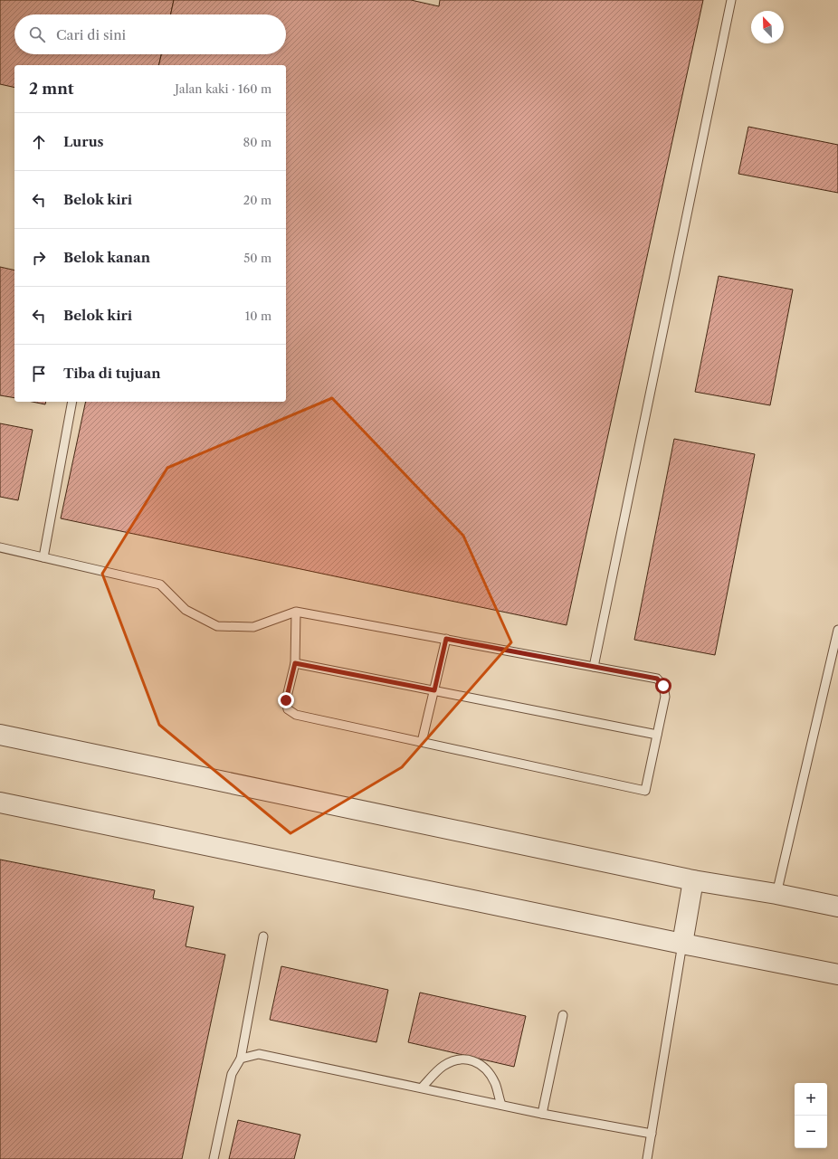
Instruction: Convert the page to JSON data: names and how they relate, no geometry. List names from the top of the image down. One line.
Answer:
{"north":"top left","page":{"search":"Cari di sini","heading":["2 mnt","Jalan kaki · 160 m"],"list":[["Lurus","80 m"],["Belok kiri","20 m"],["Belok kanan","50 m"],["Belok kiri","10 m"],"Tiba di tujuan"],"map_buttons":["+","−"]}}
